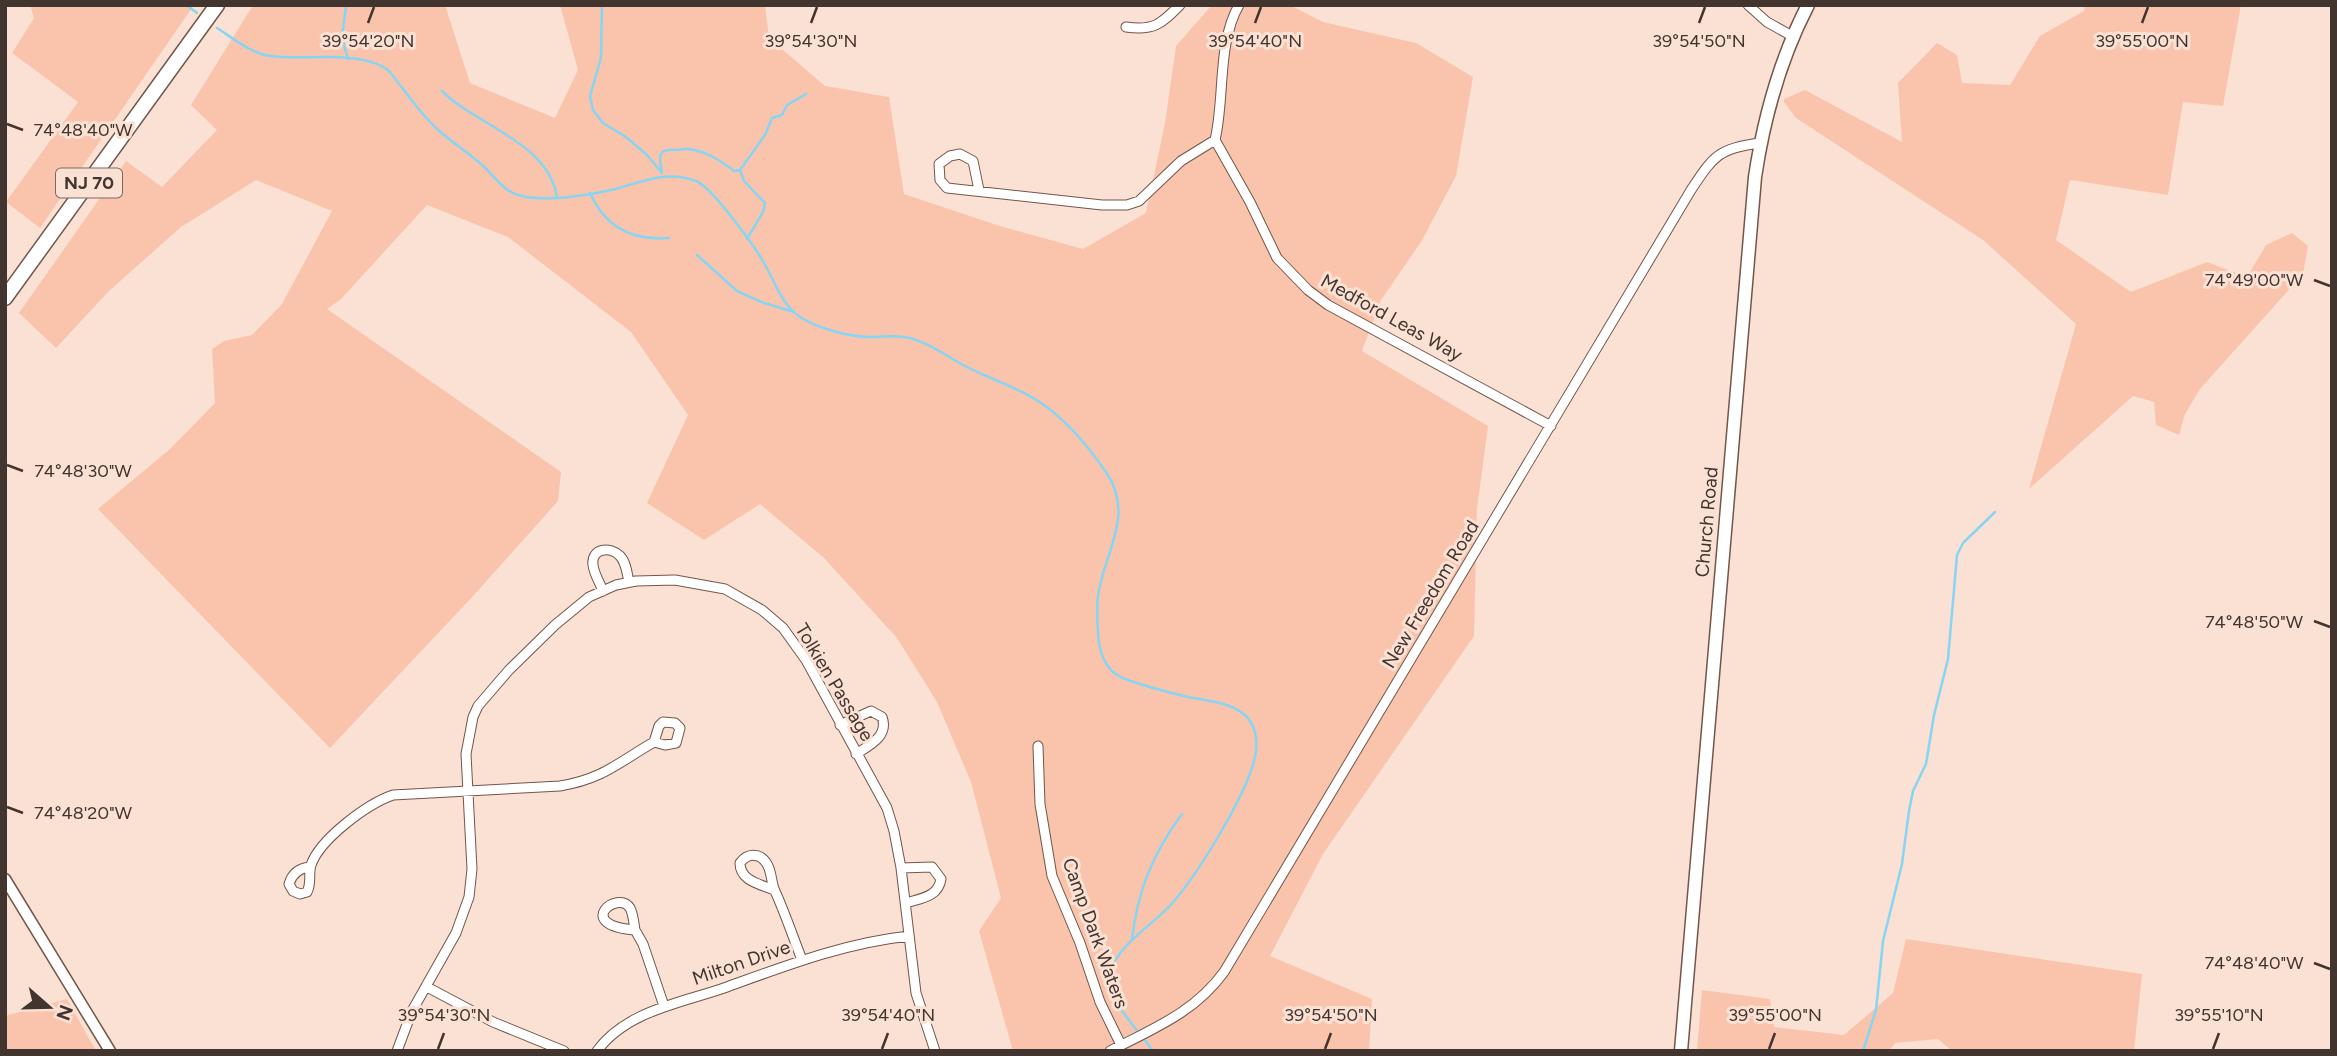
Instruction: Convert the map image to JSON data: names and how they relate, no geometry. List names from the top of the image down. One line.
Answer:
{"streets":{"highway":["NJ 70"],"main road":["Church Road"],"street":["Medford Leas Way","New Freedom Road","Tolkien Passage","Camp Dark Waters","Milton Drive"]},"crossings":[["Medford Leas Way","New Freedom Road"],["Church Road","New Freedom Road"],["New Freedom Road","Camp Dark Waters"],["Tolkien Passage","Milton Drive"]],"north":"right","coordinates":["39°54'20\"N","39°54'30\"N","39°54'40\"N","39°54'50\"N","39°55'00\"N","74°48'40\"W","74°49'00\"W","74°48'30\"W","74°48'50\"W","74°48'20\"W","39°55'10\"N"]}
